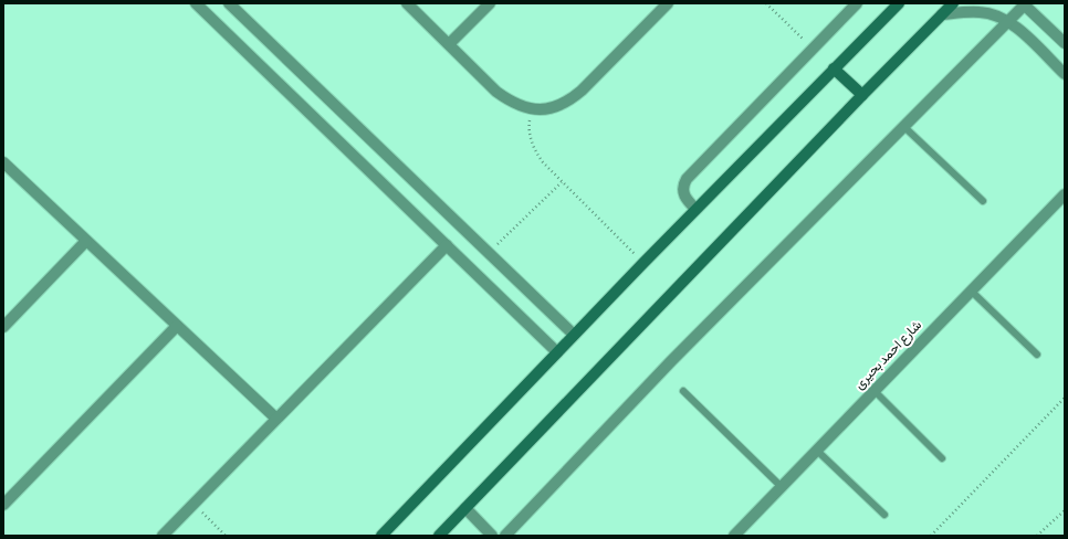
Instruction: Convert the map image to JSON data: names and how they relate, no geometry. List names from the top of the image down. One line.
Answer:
{"streets":{"street":["شارع احمد بحيرى"]}}
